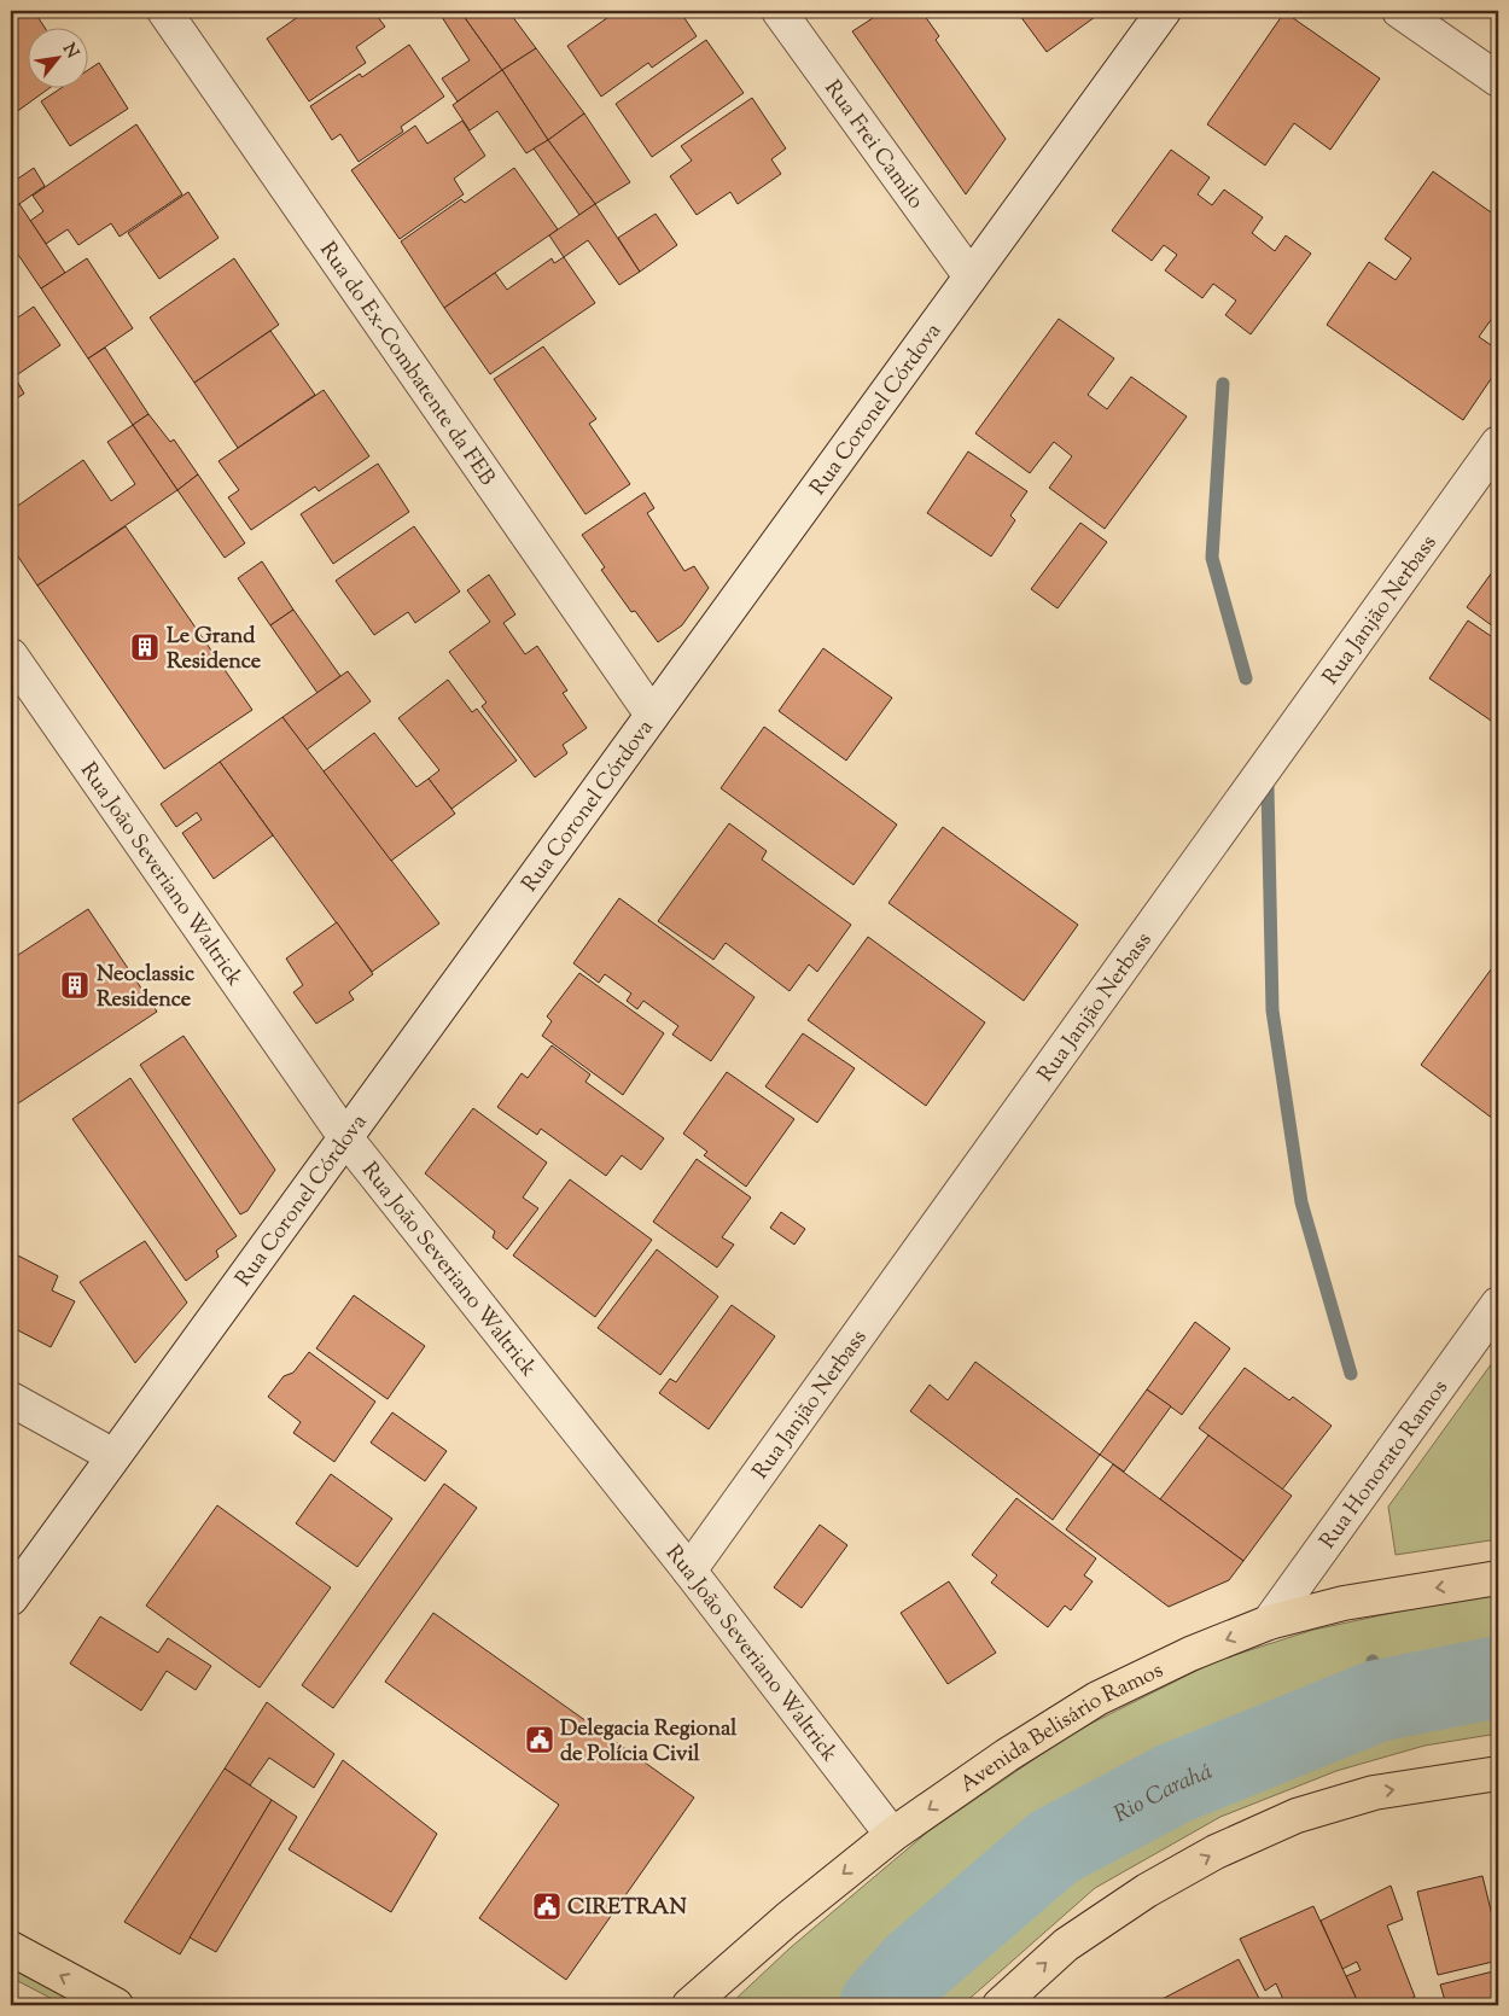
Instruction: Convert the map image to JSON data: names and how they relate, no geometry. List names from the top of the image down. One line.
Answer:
{"streets":{"main road":["Avenida Belisário Ramos"],"street":["Rua Frei Camilo","Rua do Ex-Combatente da FEB","Rua Coronel Córdova","Rua Janjão Nerbass","Rua João Severiano Waltrick","Rua Honorato Ramos"]},"crossings":[["Rua Frei Camilo","Rua Coronel Córdova"],["Rua do Ex-Combatente da FEB","Rua Coronel Córdova"],["Rua Coronel Córdova","Rua João Severiano Waltrick"],["Rua Janjão Nerbass","Rua João Severiano Waltrick"],["Rua João Severiano Waltrick","Avenida Belisário Ramos"],["Rua Honorato Ramos","Avenida Belisário Ramos"]],"water":["Rio Carahá"],"places":{"building":["Le Grand Residence","Neoclassic Residence"],"public building":["Delegacia Regional de Polícia Civil","CIRETRAN"]},"north":"top right"}
